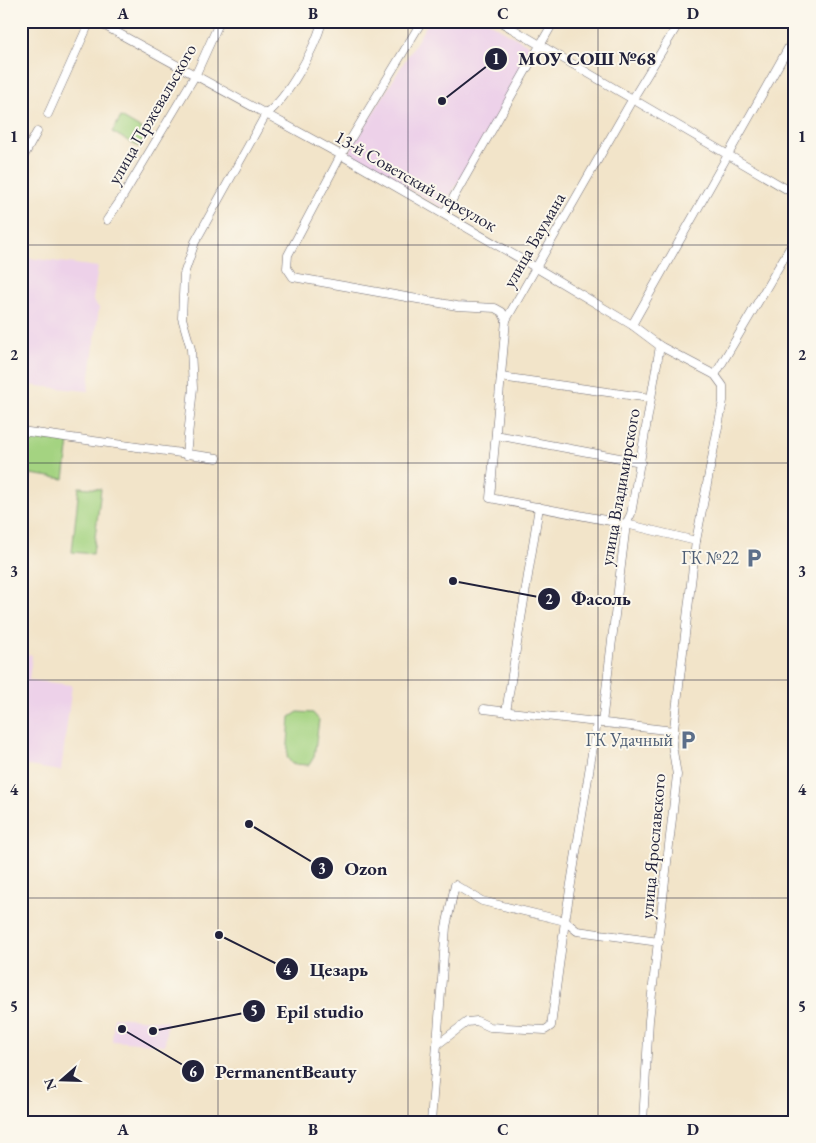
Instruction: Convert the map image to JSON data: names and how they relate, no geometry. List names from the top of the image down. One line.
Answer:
{"streets":{"street":["улица Пржевальского","13-й Советский переулок","улица Баумана","улица Владимирского","улица Ярославского"]},"crossings":[["улица Пржевальского","13-й Советский переулок"],["13-й Советский переулок","улица Баумана"],["13-й Советский переулок","улица Владимирского"],["13-й Советский переулок","улица Ярославского"]],"places":{"other":["МОУ СОШ №68","Фасоль","Ozon","Цезарь","PermanentBeauty","Epil studio"],"parking":["ГК №22","ГК Удачный"]},"north":"left","grid":{"columns":["A","B","C","D"],"rows":["1","2","3","4","5"]}}
